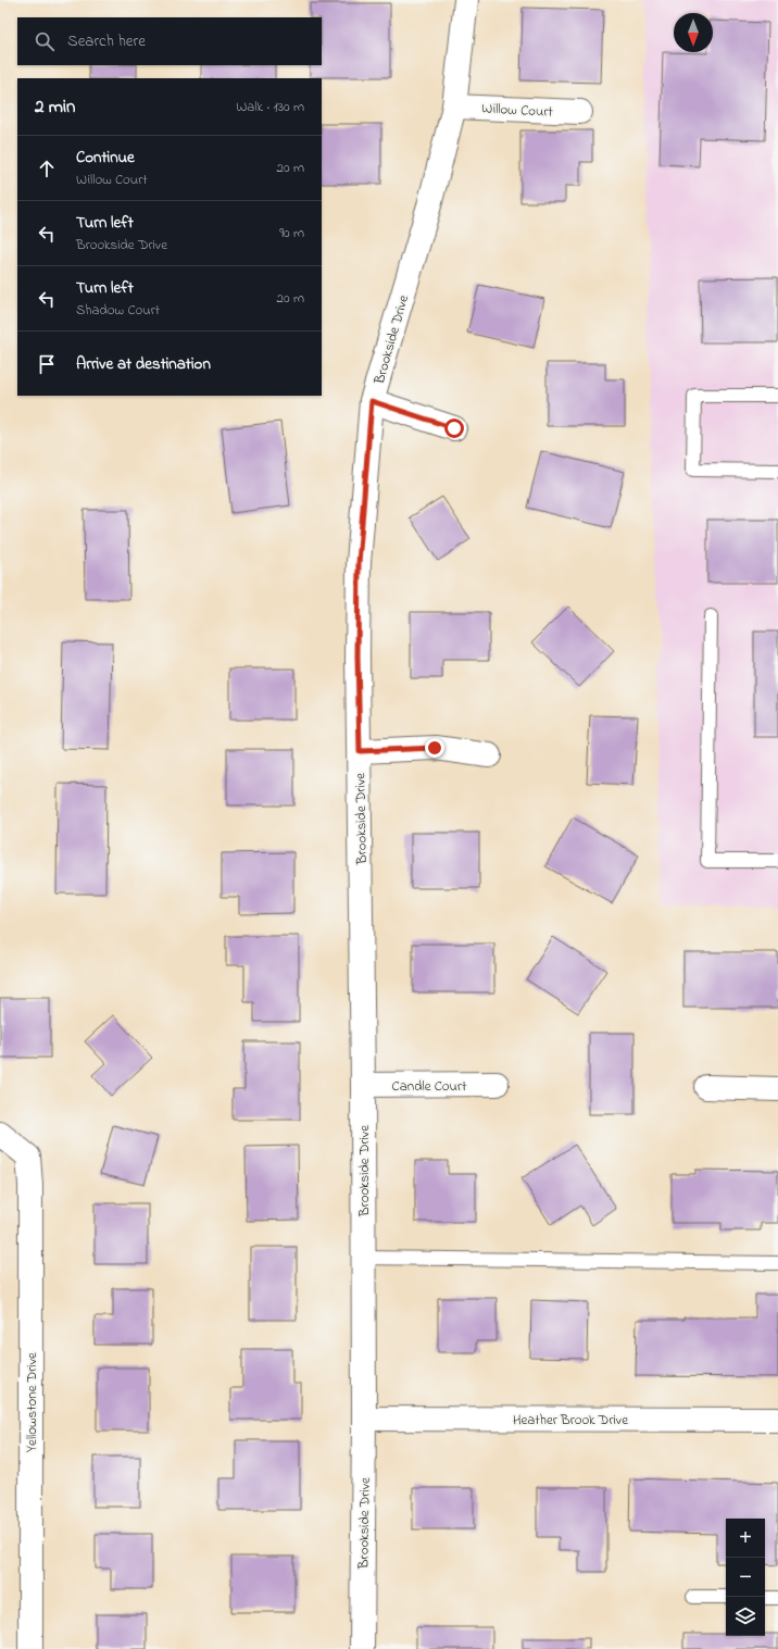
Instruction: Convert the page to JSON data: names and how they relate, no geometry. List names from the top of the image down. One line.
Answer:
{"streets":{"street":["Willow Court","Brookside Drive","Candle Court","Yellowstone Drive","Heather Brook Drive"]},"crossings":[["Willow Court","Brookside Drive"],["Brookside Drive","Candle Court"],["Brookside Drive","Heather Brook Drive"]],"north":"bottom","page":{"search":"Search here","heading":["2 min","Walk · 130 m"],"list":[["Continue","Willow Court","20 m"],["Turn left","Brookside Drive","90 m"],["Turn left","Shadow Court","20 m"],"Arrive at destination"],"map_buttons":["+","−"]}}
